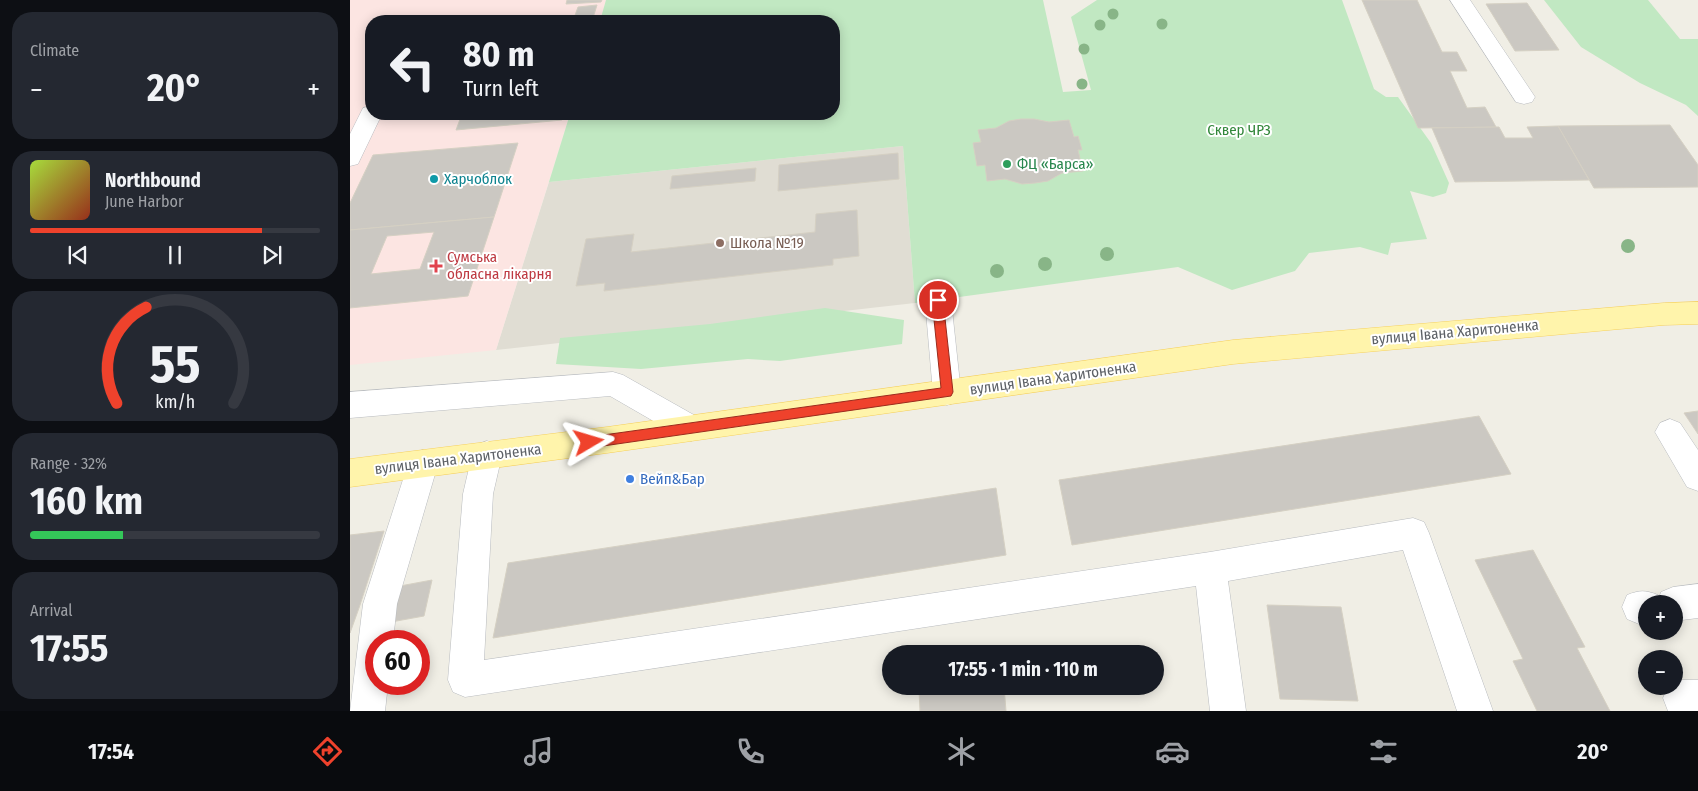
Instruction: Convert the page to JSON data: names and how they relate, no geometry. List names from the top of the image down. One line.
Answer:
{"streets":{"main road":["вулиця Івана Харитоненка"]},"parks":["Сквер ЧРЗ"],"places":{"other":["ФЦ «Барса»","Харчоблок","Школа №19","Вейп&Бар"],"health":["Сумська обласна лікарня"]},"page":{"tile":["Climate",["Range · 32%","160 km"],["Arrival","17:55"]],"turn":["80 m","Turn left"],"heat":["−","20°","+"],"song":["Northbound","June Harbor"],"map_buttons":["+","−"],"limit":"60","trip":"17:55 · 1 min · 110 m","tabs":["17:54","20°"],"gauge":["55","km/h"]}}
